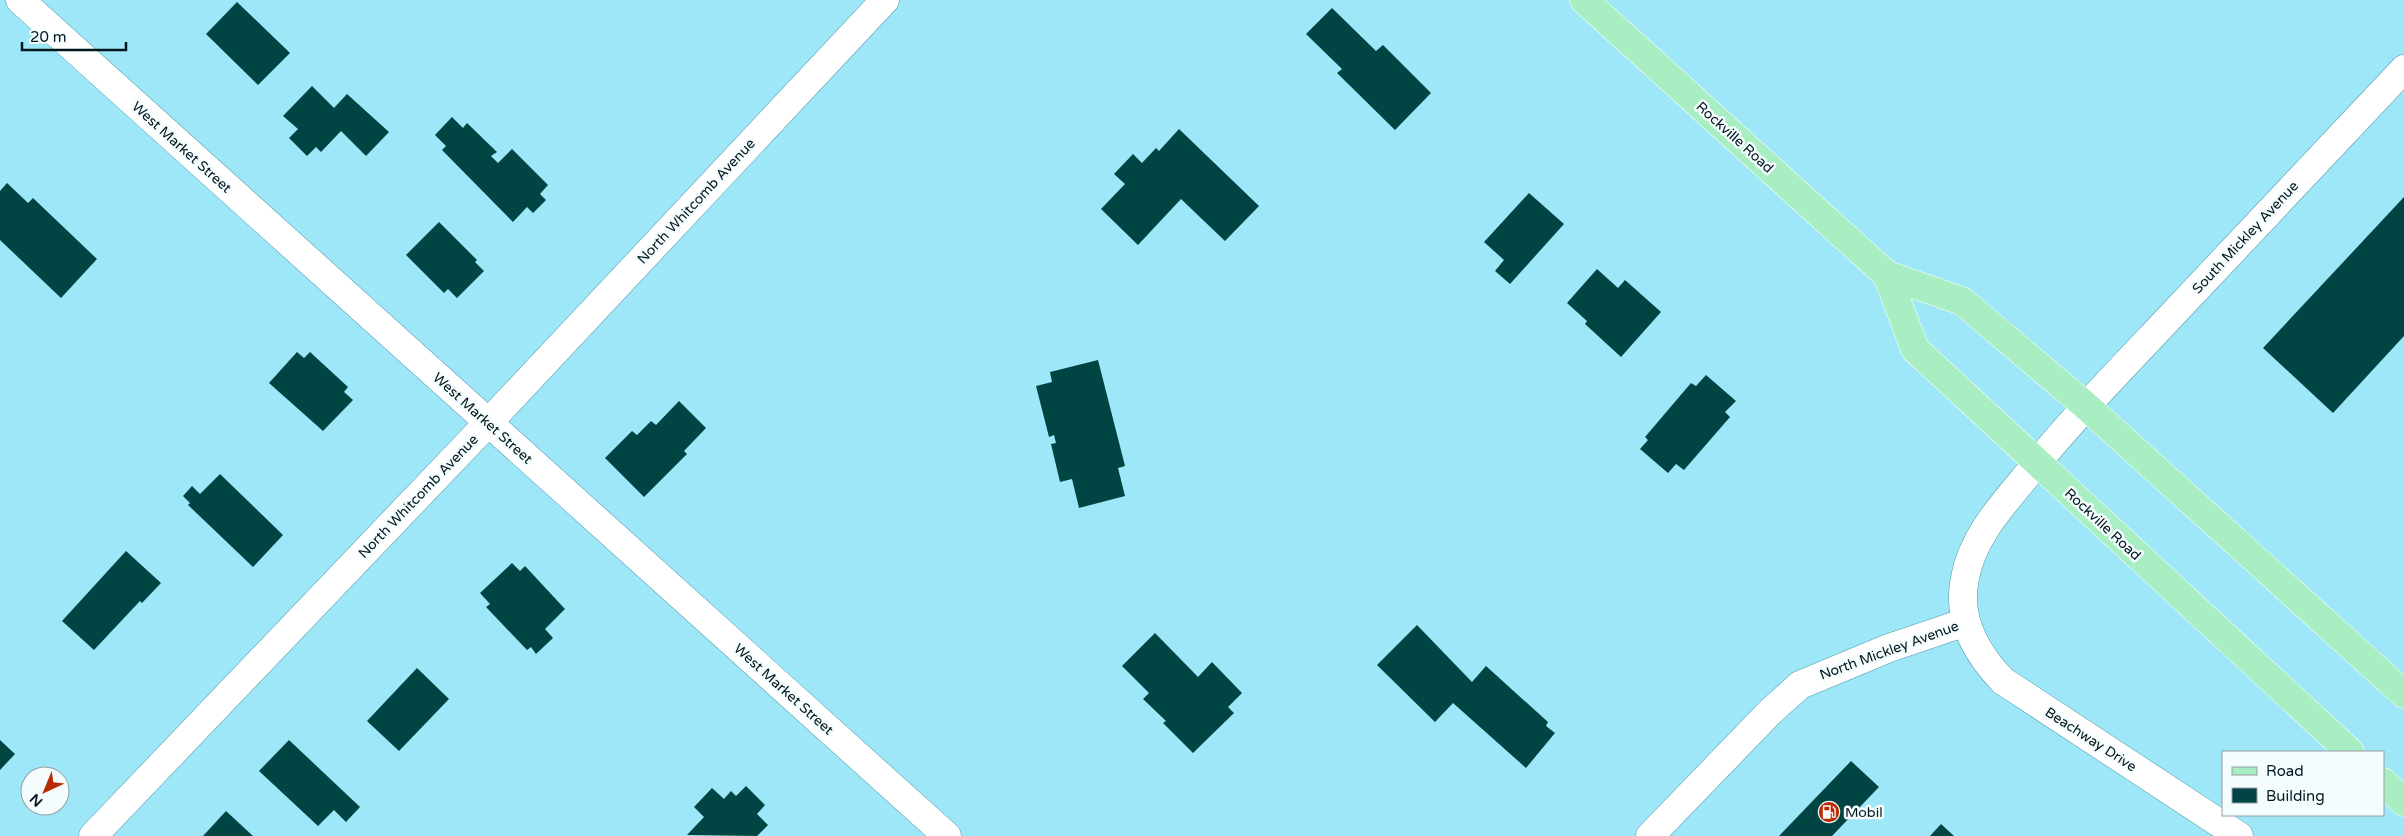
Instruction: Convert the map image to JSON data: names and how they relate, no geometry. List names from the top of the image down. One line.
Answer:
{"streets":{"main road":["Rockville Road"],"street":["West Market Street","North Whitcomb Avenue","South Mickley Avenue","North Mickley Avenue","Beachway Drive"]},"crossings":[["Rockville Road","South Mickley Avenue"],["Rockville Road","North Mickley Avenue"],["West Market Street","North Whitcomb Avenue"],["South Mickley Avenue","North Mickley Avenue"],["North Mickley Avenue","Beachway Drive"]],"places":{"fuel station":["Mobil"]},"legend":["Road","Building"],"scale_bar":"20 m","north":"bottom left"}
